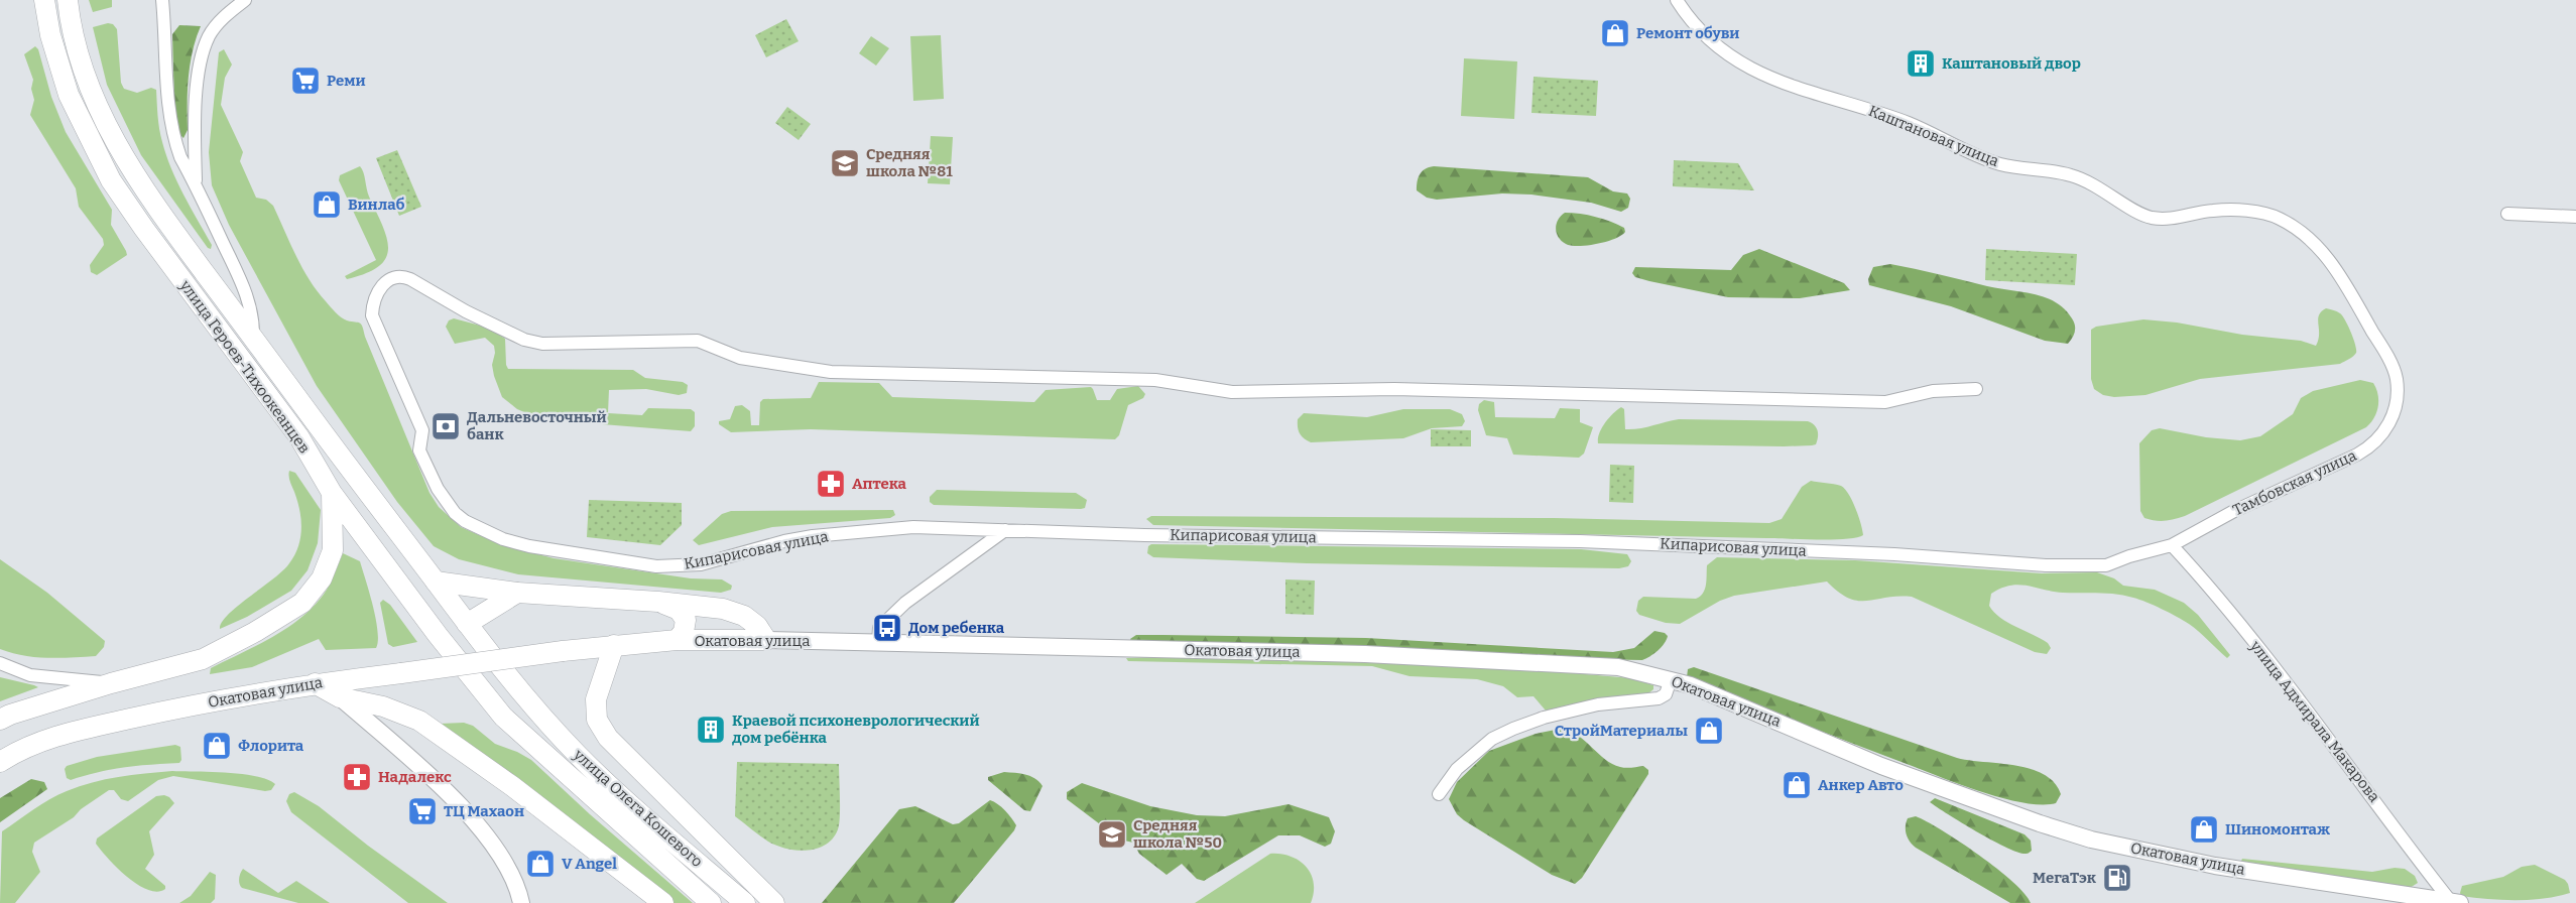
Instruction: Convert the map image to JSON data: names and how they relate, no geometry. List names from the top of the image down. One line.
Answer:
{"streets":{"main road":["улица Героев-Тихоокеанцев","Окатовая улица","улица Олега Кошевого"],"street":["Каштановая улица","Тамбовская улица","Кипарисовая улица","улица Адмирала Макарова"]},"crossings":[["Каштановая улица","Тамбовская улица"],["улица Героев-Тихоокеанцев","улица Олега Кошевого"],["Тамбовская улица","Кипарисовая улица"],["Тамбовская улица","улица Адмирала Макарова"],["Кипарисовая улица","улица Адмирала Макарова"],["Окатовая улица","улица Адмирала Макарова"]],"places":{"shop":["Ремонт обуви","Винлаб","СтройМатериалы","Флорита","Анкер Авто","Шиномонтаж","V Angel"],"building":["Каштановый двор","Краевой психоневрологический дом ребёнка"],"supermarket":["Реми","ТЦ Махаон"],"school or university":["Средняя школа №81","Средняя школа №50"],"bank":["Дальневосточный банк"],"pharmacy":["Аптека","Надалекс"],"bus stop":["Дом ребенка"],"fuel station":["МегаТэк"]}}
